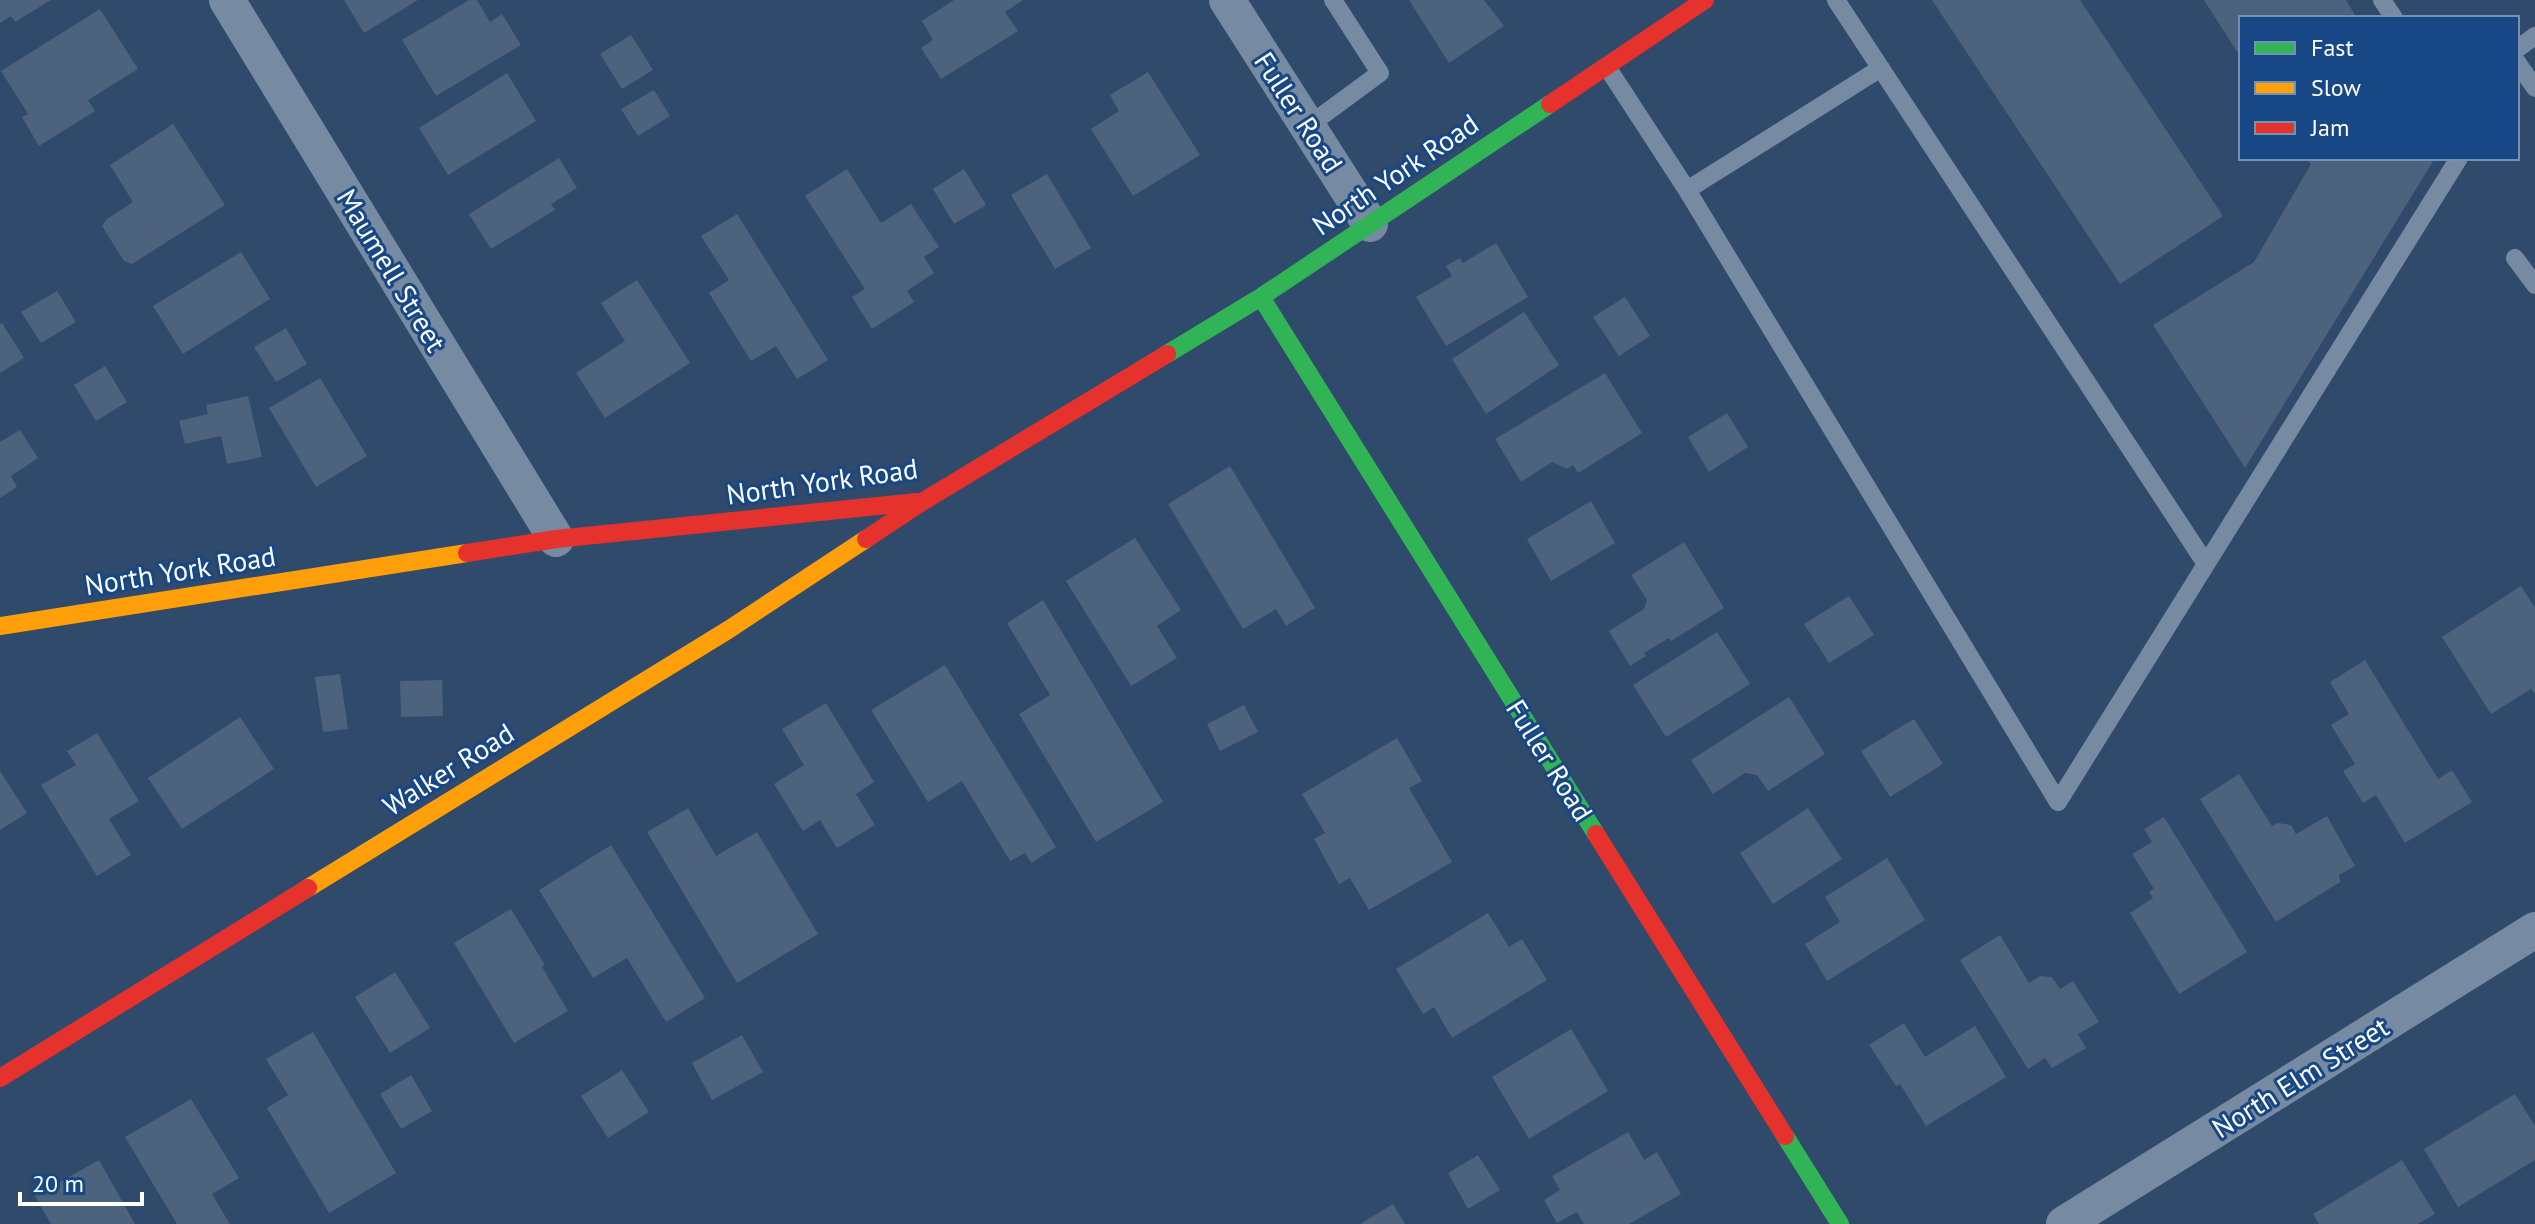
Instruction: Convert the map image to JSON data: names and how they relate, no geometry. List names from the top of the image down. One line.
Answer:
{"streets":{"street":["Fuller Road","North York Road","Maumell Street","Walker Road","North Elm Street"]},"crossings":[["Fuller Road","North York Road"],["North York Road","Maumell Street"],["North York Road","Walker Road"]],"legend":["Fast","Slow","Jam"],"scale_bar":"20 m"}
